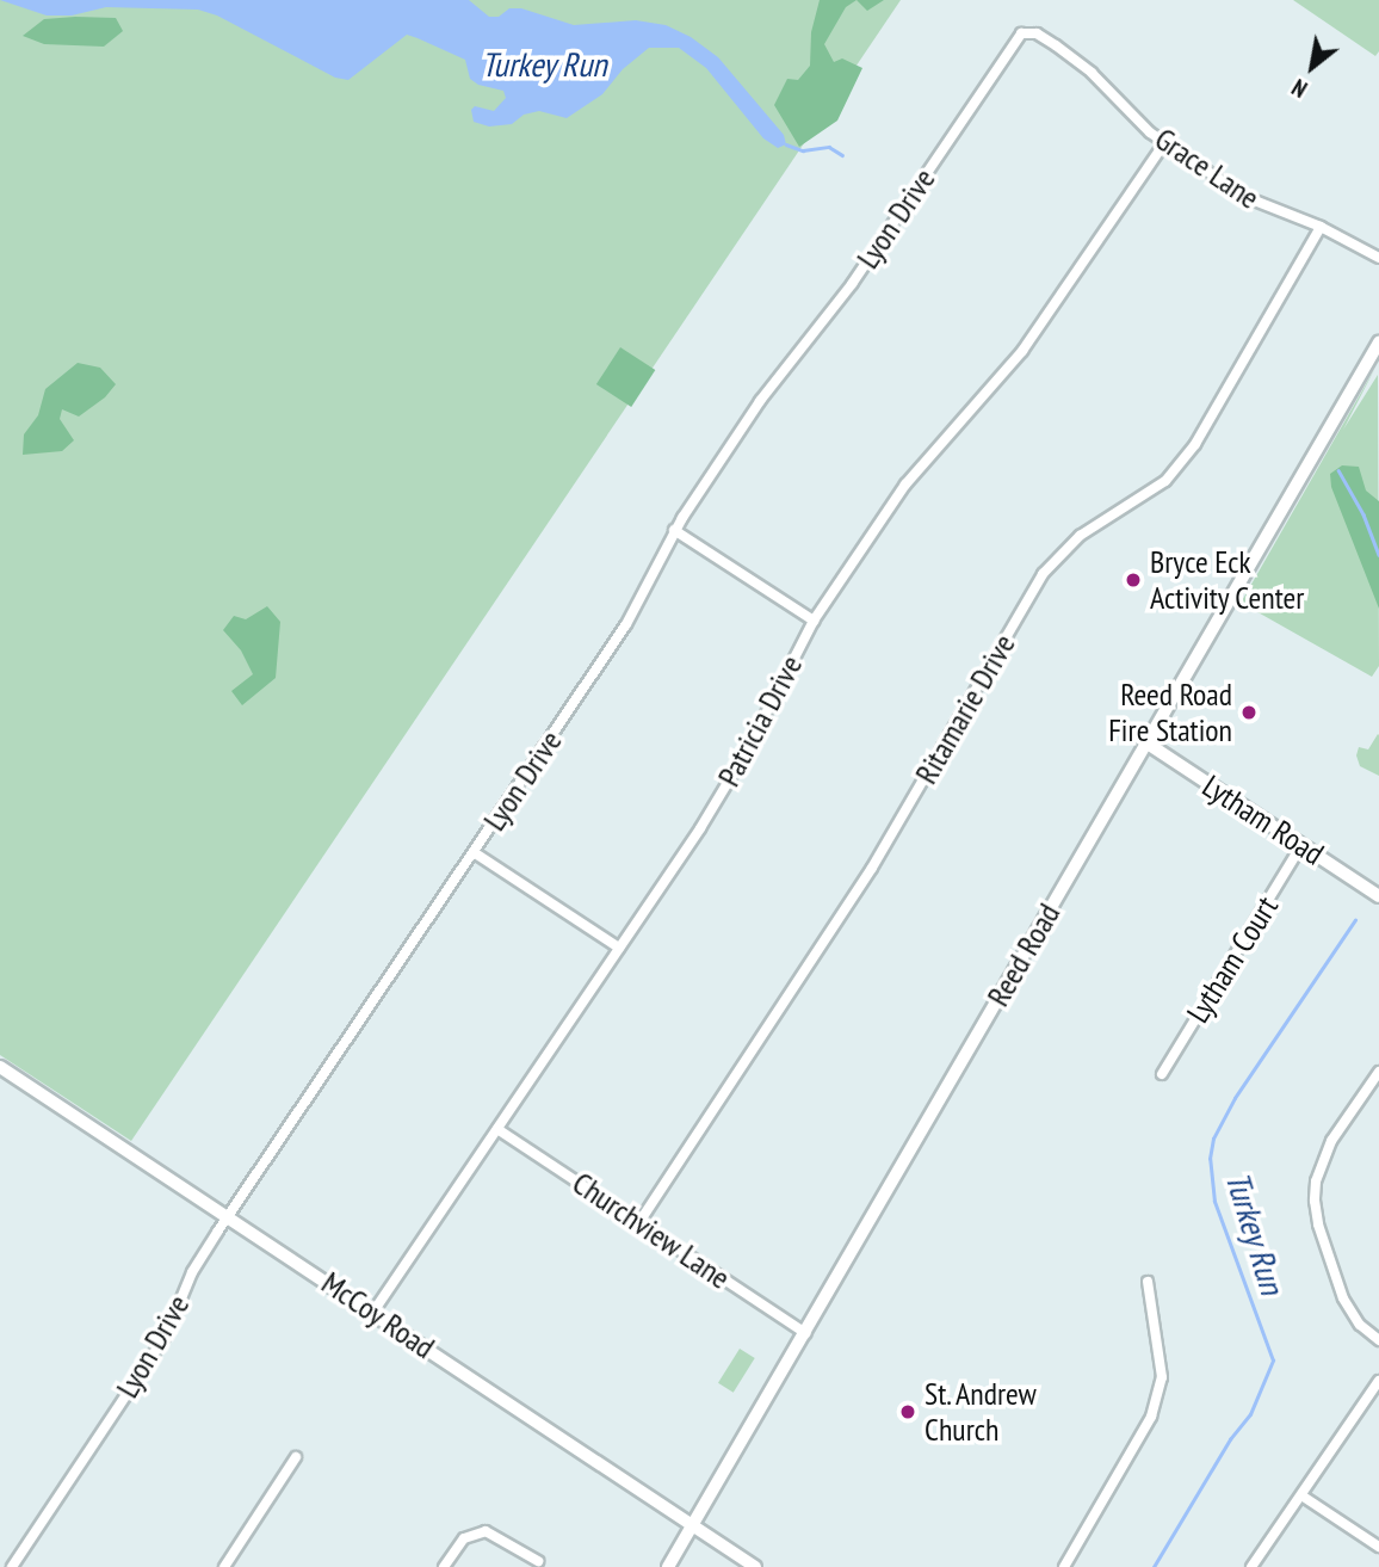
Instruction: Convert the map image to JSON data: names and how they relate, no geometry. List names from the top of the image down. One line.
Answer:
{"streets":{"main road":["Lytham Road","Reed Road","McCoy Road"],"street":["Grace Lane","Lyon Drive","Ritamarie Drive","Patricia Drive","Lytham Court","Churchview Lane"]},"crossings":[["Grace Lane","Lyon Drive"],["Grace Lane","Ritamarie Drive"],["Grace Lane","Patricia Drive"],["Lyon Drive","McCoy Road"],["Ritamarie Drive","Churchview Lane"],["Patricia Drive","Churchview Lane"],["Patricia Drive","McCoy Road"],["Lytham Road","Reed Road"],["Lytham Road","Lytham Court"],["Reed Road","Churchview Lane"],["Reed Road","McCoy Road"]],"water":["Turkey Run"],"places":["Bryce Eck Activity Center","Reed Road Fire Station","St. Andrew Church"],"north":"bottom left"}
